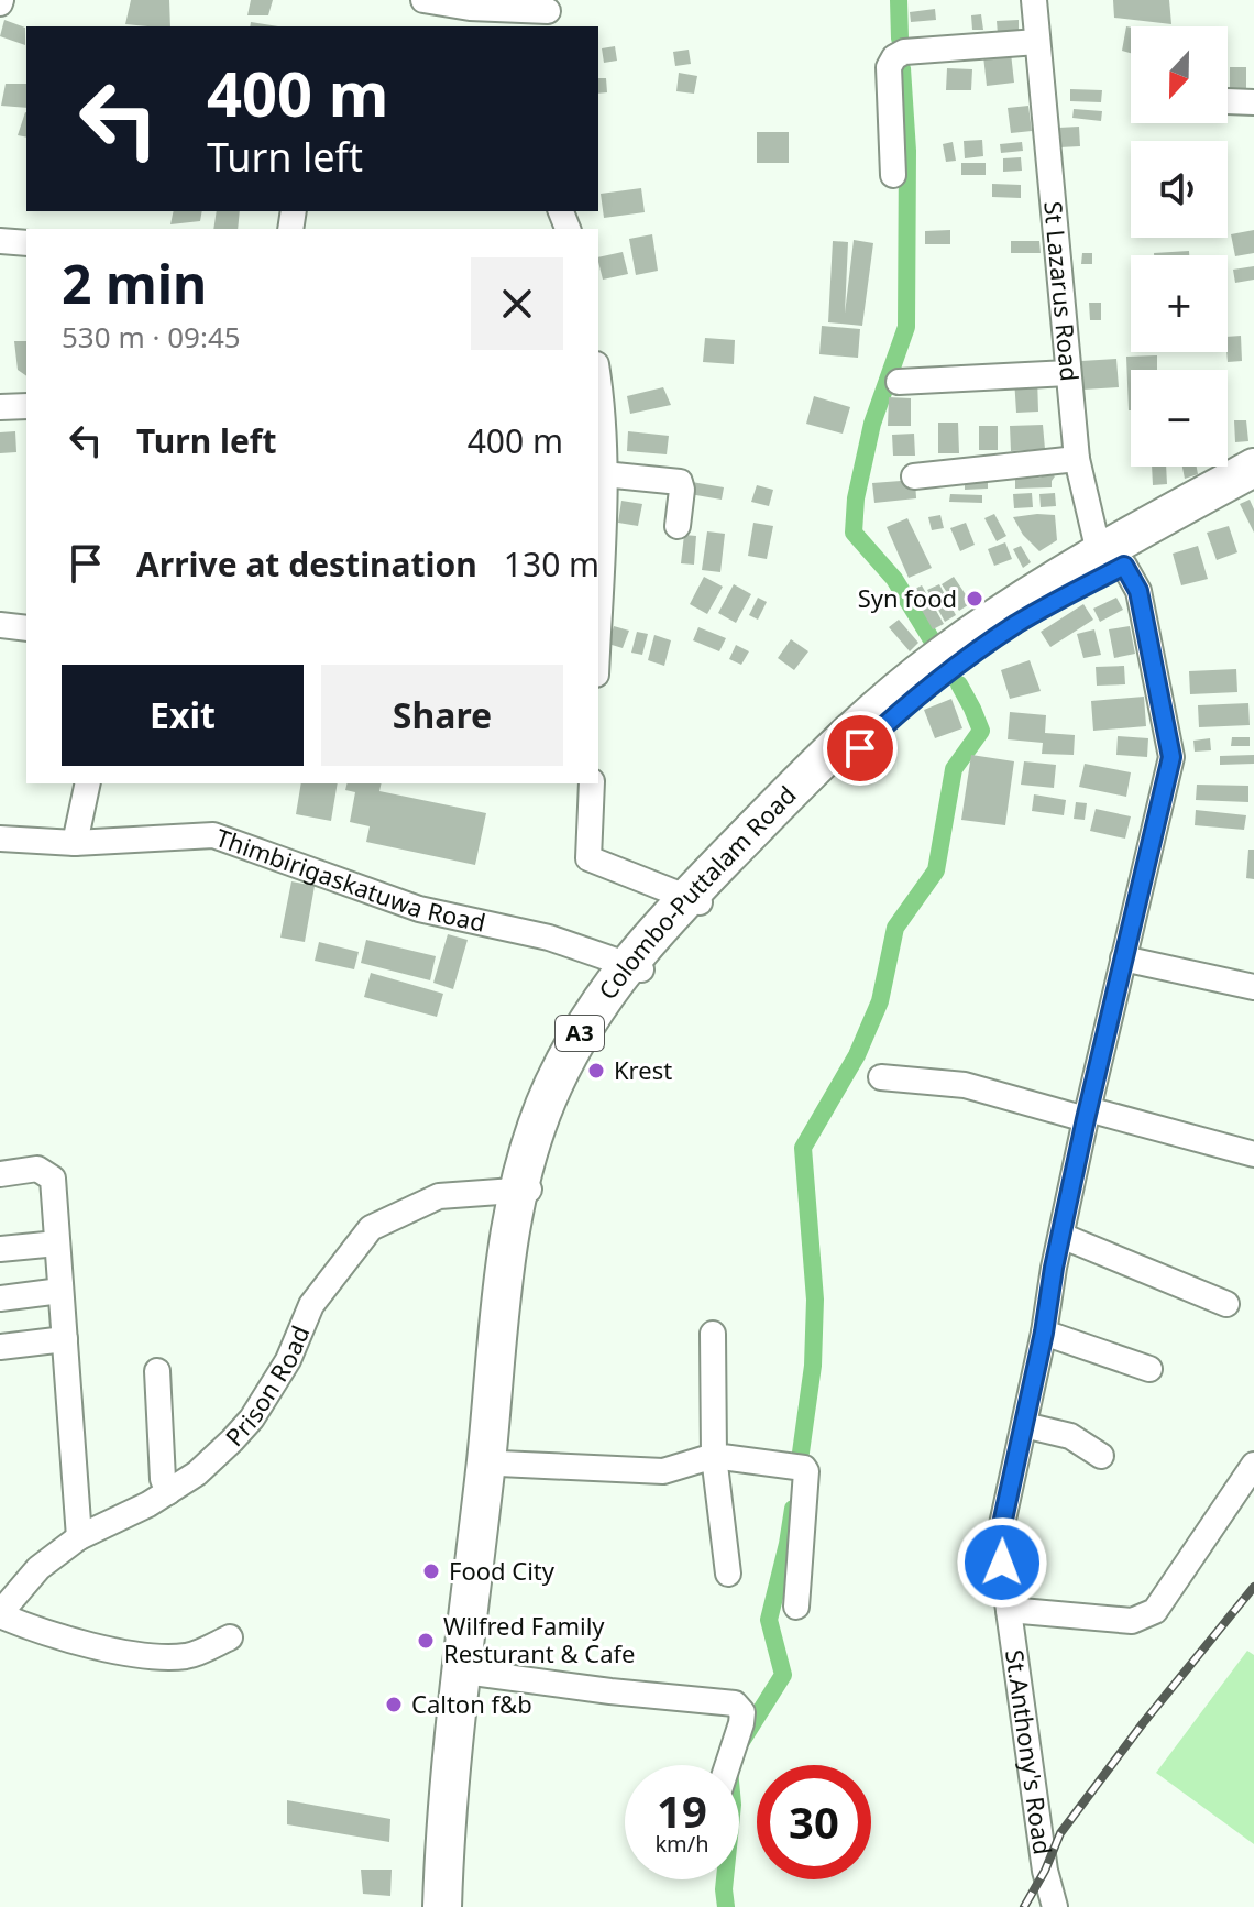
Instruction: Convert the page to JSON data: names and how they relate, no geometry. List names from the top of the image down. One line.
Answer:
{"streets":{"highway":["Colombo-Puttalam Road","A3"],"street":["St Lazarus Road","Thimbirigaskatuwa Road","Prison Road","St.Anthony's Road"]},"crossings":[["St Lazarus Road","Colombo-Puttalam Road"],["St Lazarus Road","St.Anthony's Road"],["Thimbirigaskatuwa Road","Colombo-Puttalam Road"],["Colombo-Puttalam Road","Prison Road"],["Colombo-Puttalam Road","St.Anthony's Road"]],"places":["Syn food","Krest","Food City","Wilfred Family Resturant & Cafe","Calton f&b"],"north":"bottom","page":{"map_buttons":["+","−"],"turn":["400 m","Turn left"],"heading":["2 min","530 m · 09:45"],"list":[{"name":"Turn left","value":"400 m"},{"name":"Arrive at destination","value":"130 m"}],"buttons":["Exit","Share"],"speed":"19 km/h","limit":"30"}}
